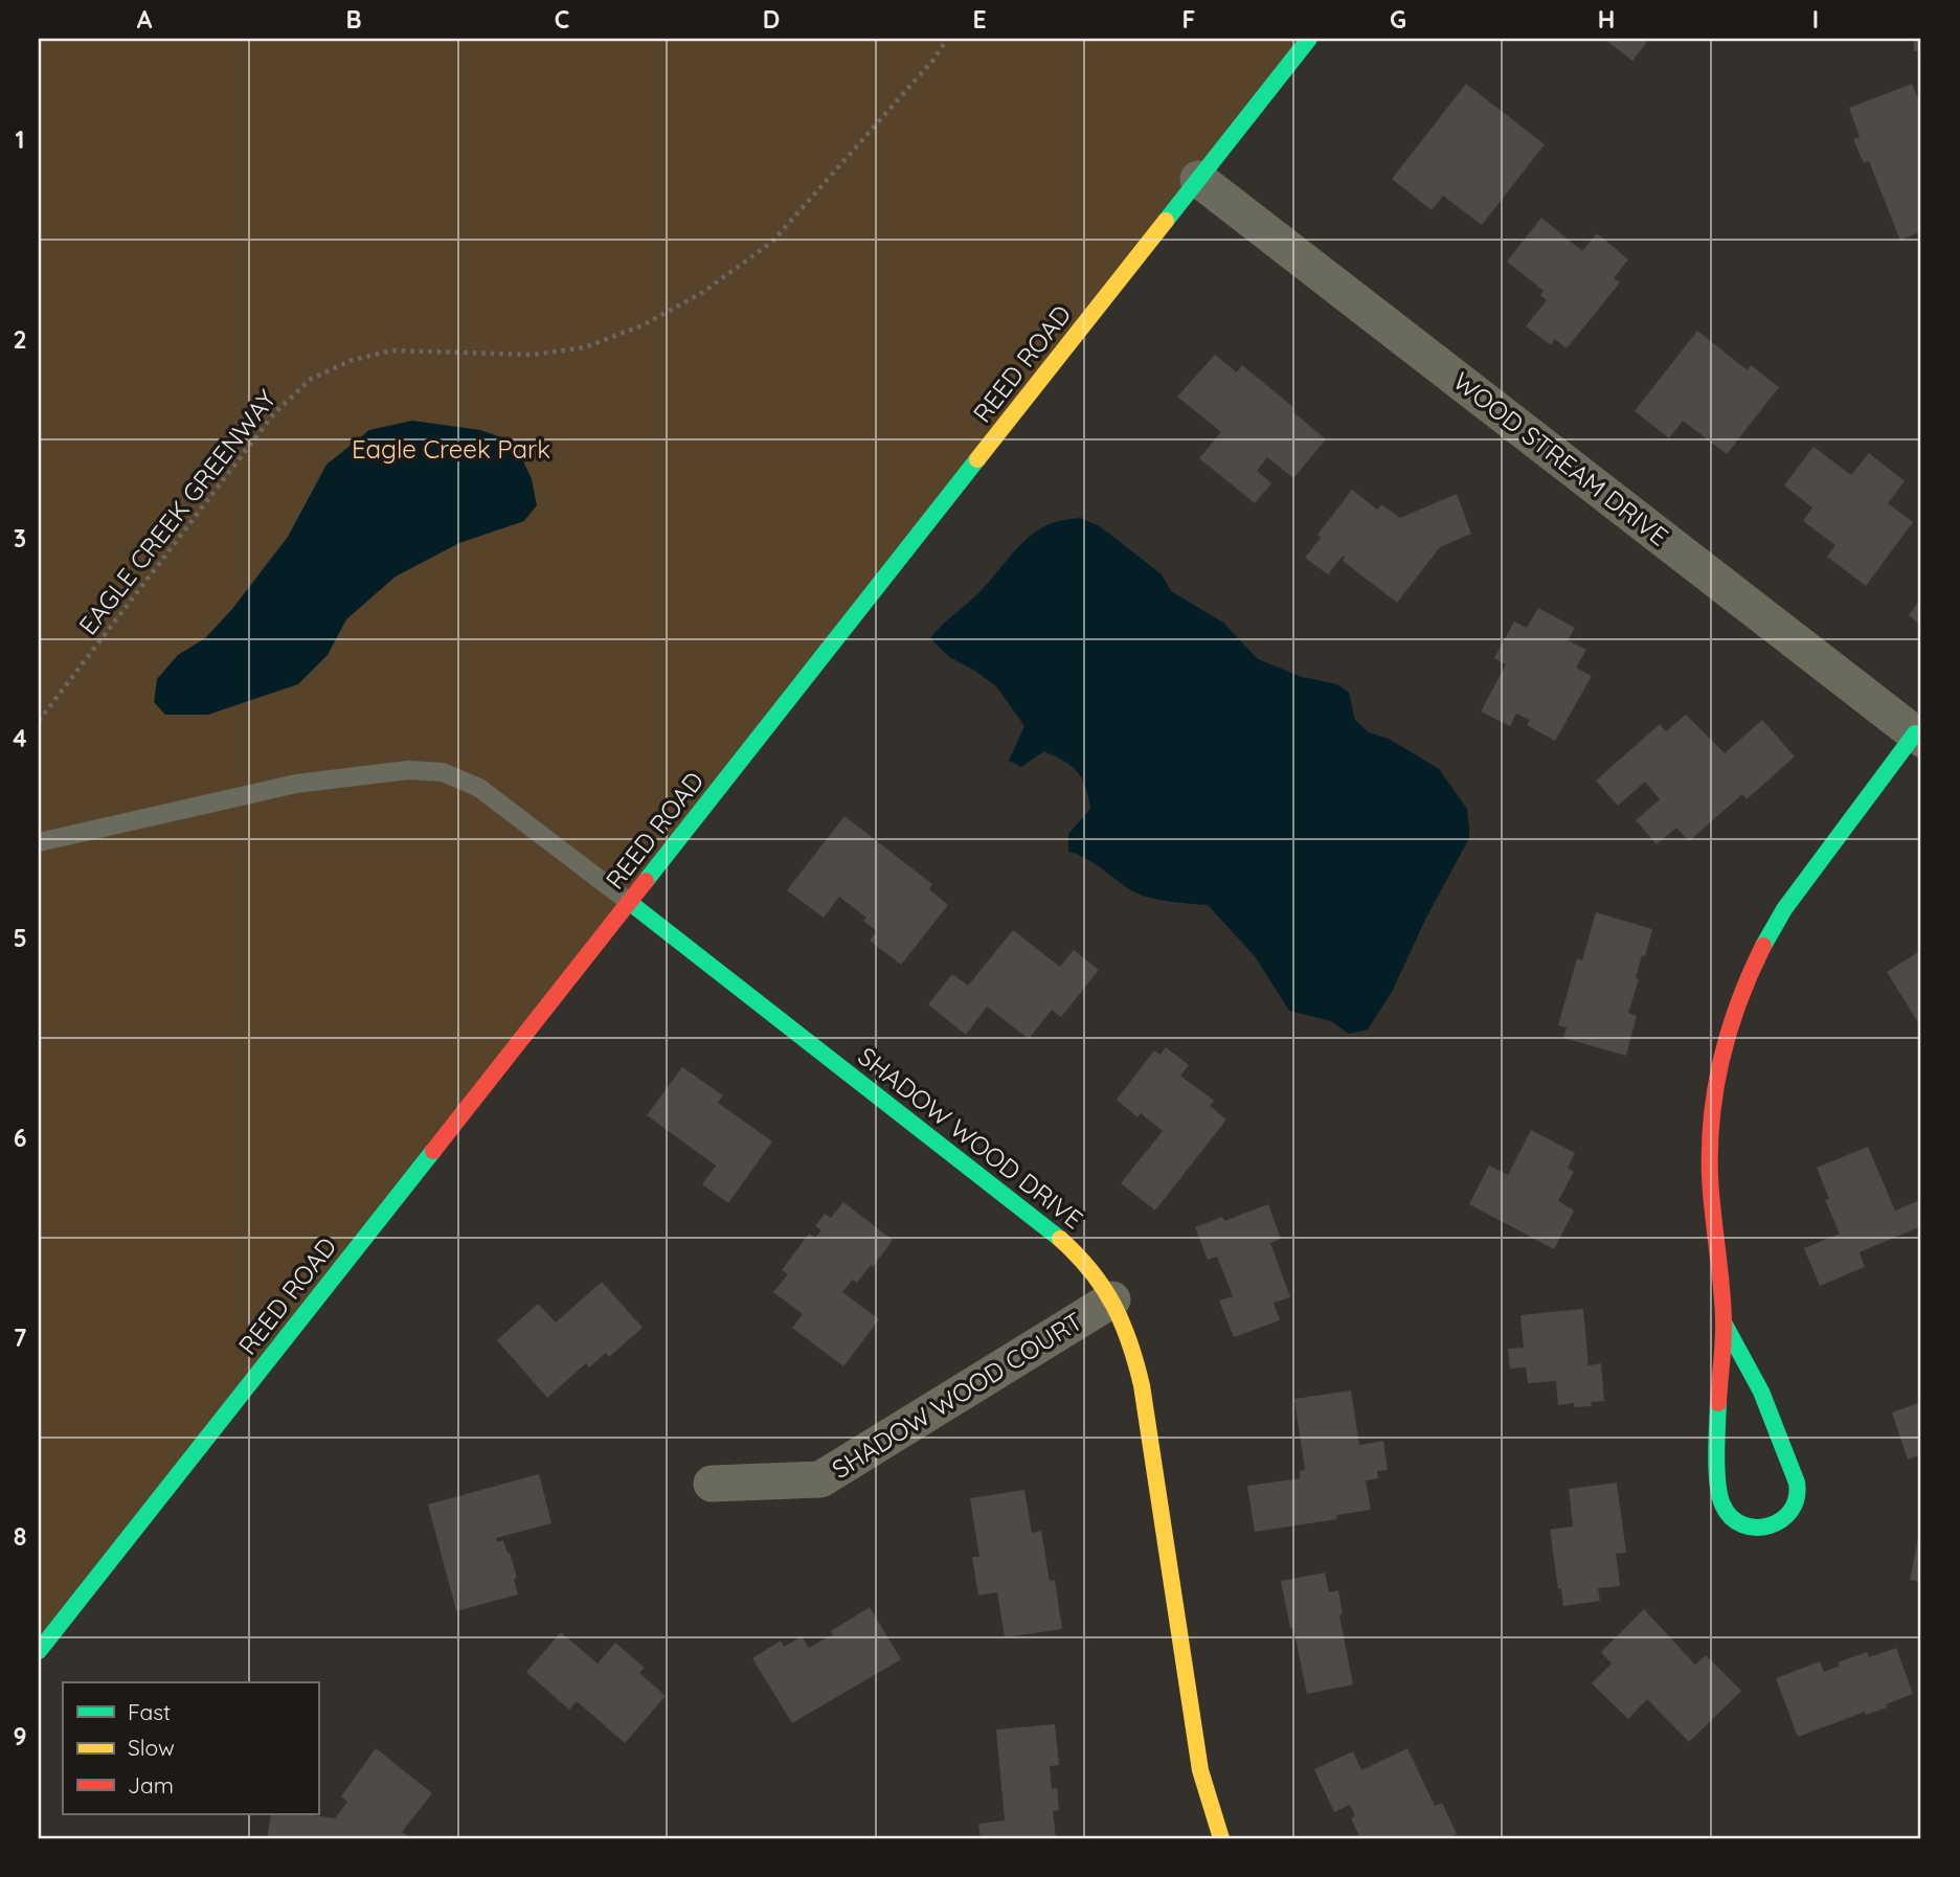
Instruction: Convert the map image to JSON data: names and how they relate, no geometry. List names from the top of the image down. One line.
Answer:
{"streets":{"street":["REED ROAD","WOOD STREAM DRIVE","SHADOW WOOD DRIVE","SHADOW WOOD COURT"],"path":["EAGLE CREEK GREENWAY"]},"crossings":[["REED ROAD","WOOD STREAM DRIVE"],["REED ROAD","SHADOW WOOD DRIVE"],["SHADOW WOOD DRIVE","SHADOW WOOD COURT"]],"parks":["Eagle Creek Park"],"legend":["Fast","Slow","Jam"],"grid":{"columns":["A","B","C","D","E","F","G","H","I"],"rows":["1","2","3","4","5","6","7","8","9"]}}
